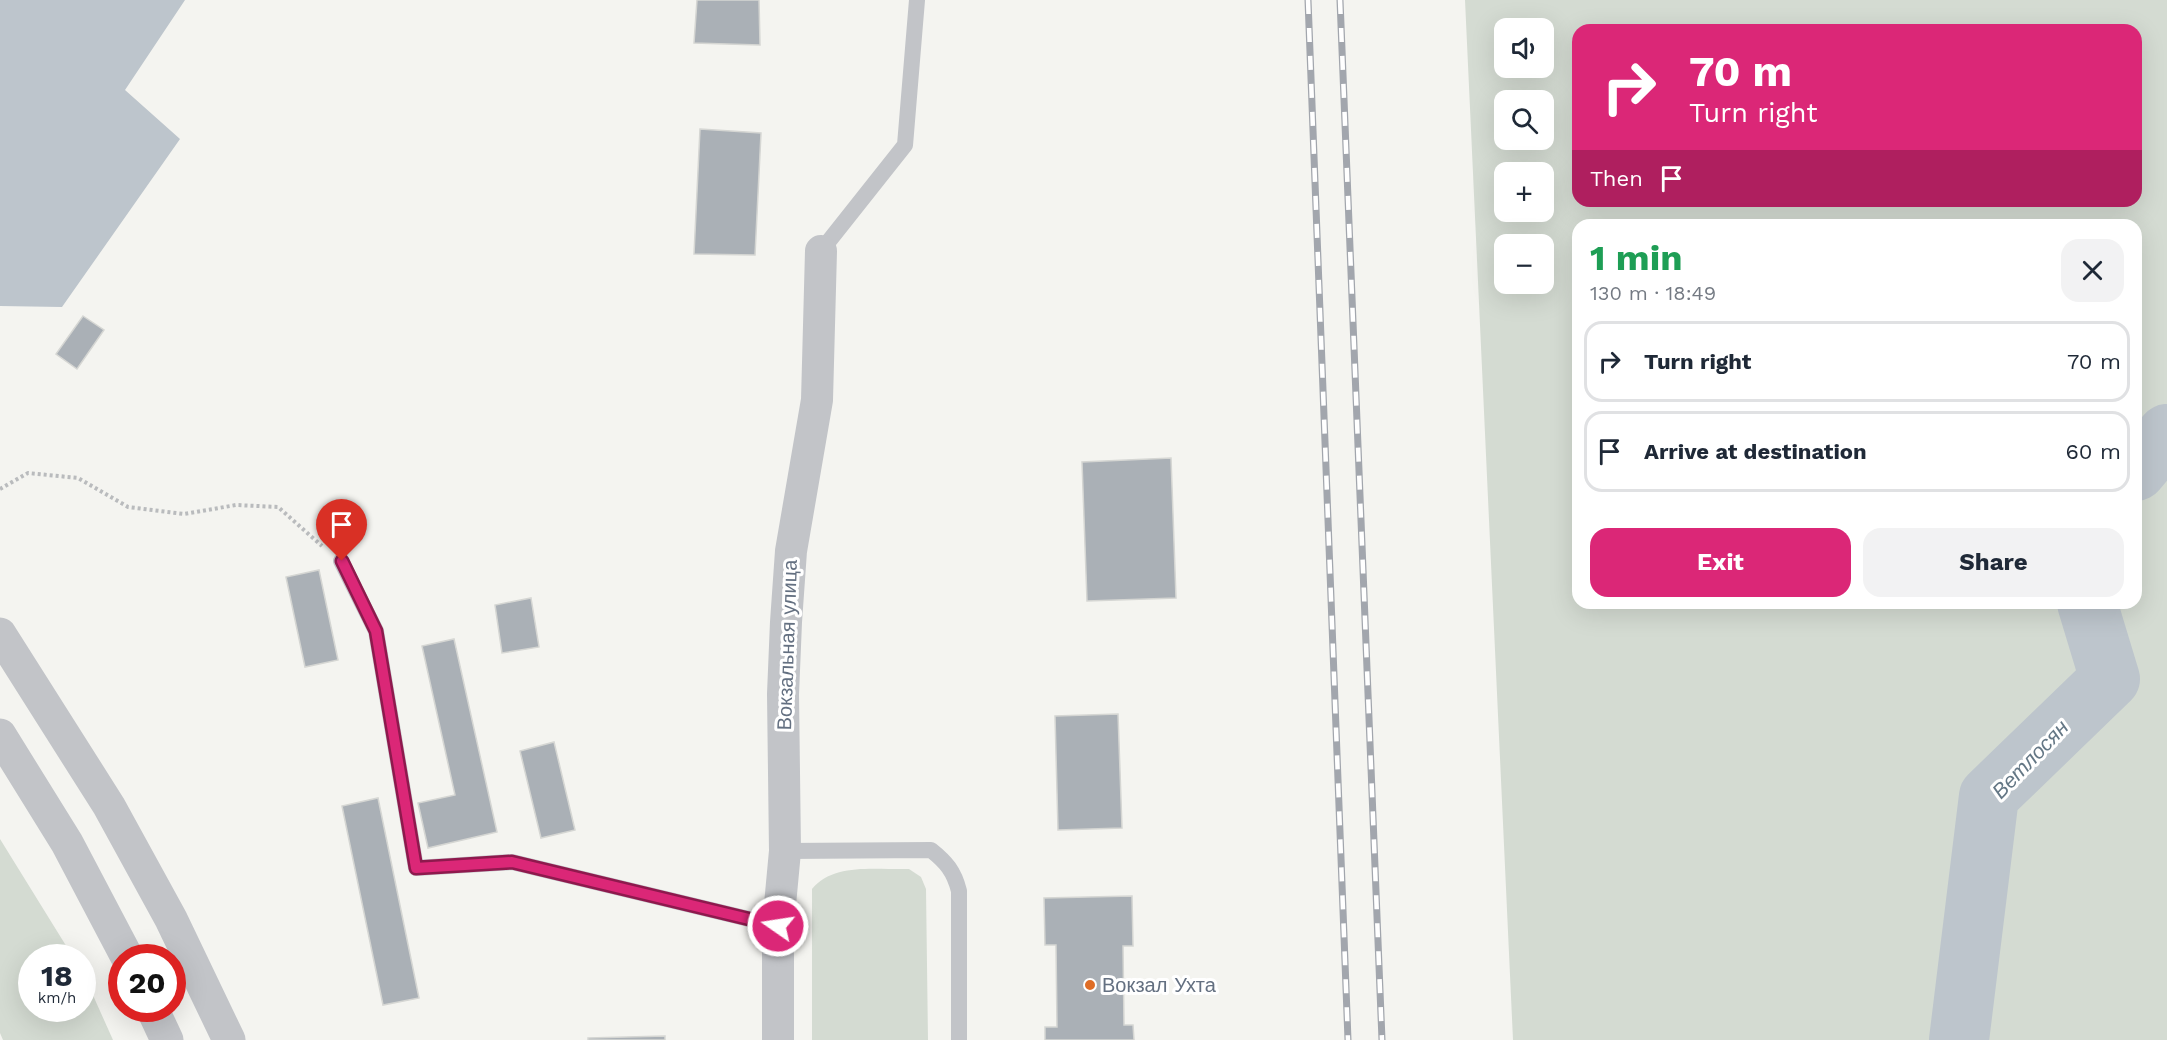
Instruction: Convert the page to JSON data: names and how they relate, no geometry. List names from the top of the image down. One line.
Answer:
{"streets":{"street":["Вокзальная улица"]},"water":["Ветлосян"],"places":["Вокзал Ухта"],"page":{"map_buttons":["+","−"],"turn":["70 m","Turn right"],"then":"Then","heading":["1 min","130 m · 18:49"],"list":[{"name":"Turn right","value":"70 m"},{"name":"Arrive at destination","value":"60 m"}],"buttons":["Exit","Share"],"speed":"18 km/h","limit":"20"}}
